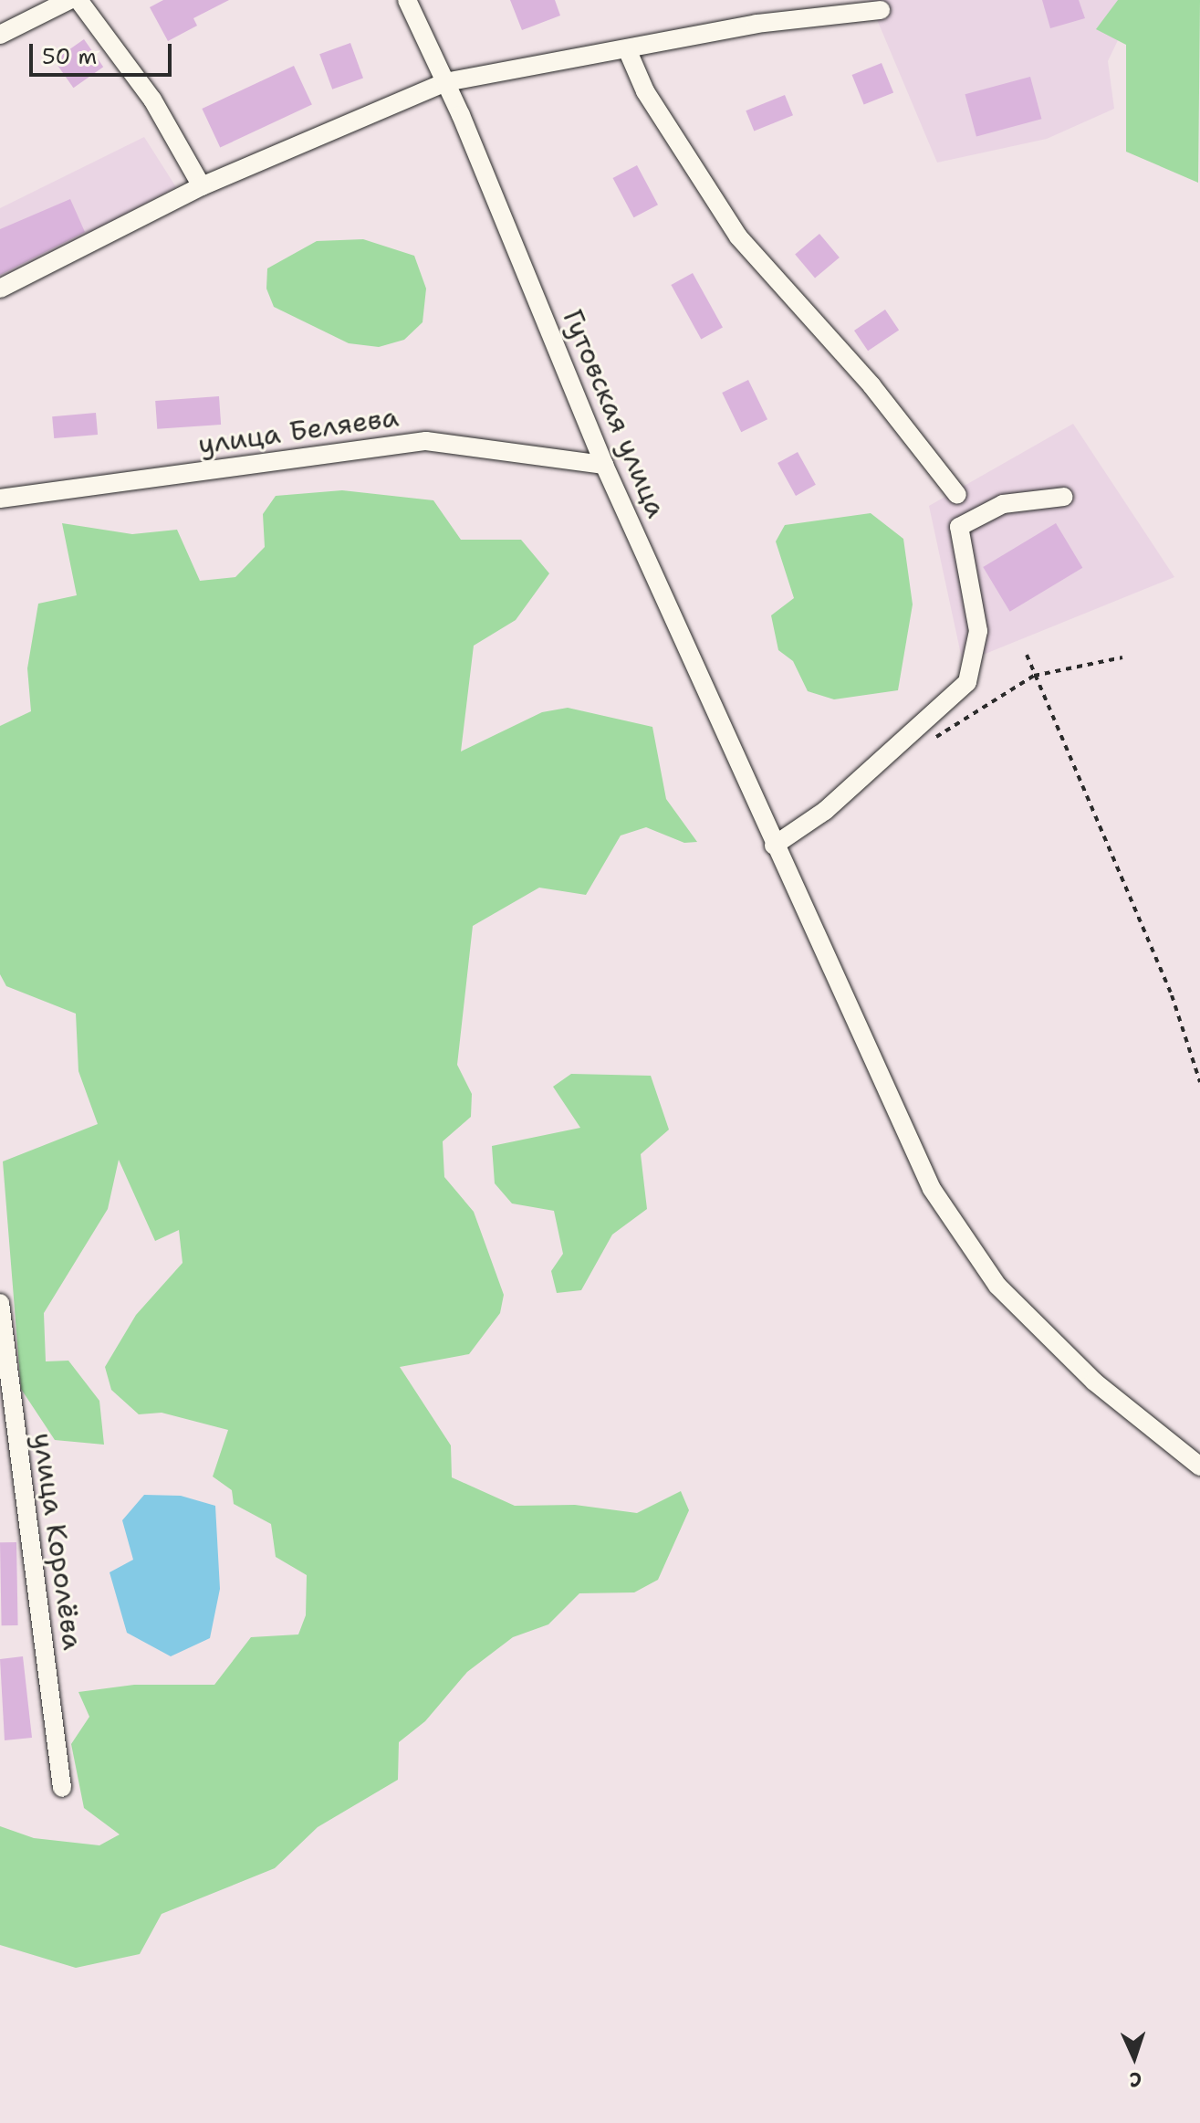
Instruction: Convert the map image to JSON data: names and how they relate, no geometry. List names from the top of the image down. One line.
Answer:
{"streets":{"street":["Гутовская улица","улица Беляева","улица Королёва"]},"crossings":[["Гутовская улица","улица Беляева"]],"scale_bar":"50 m","north":"bottom"}
